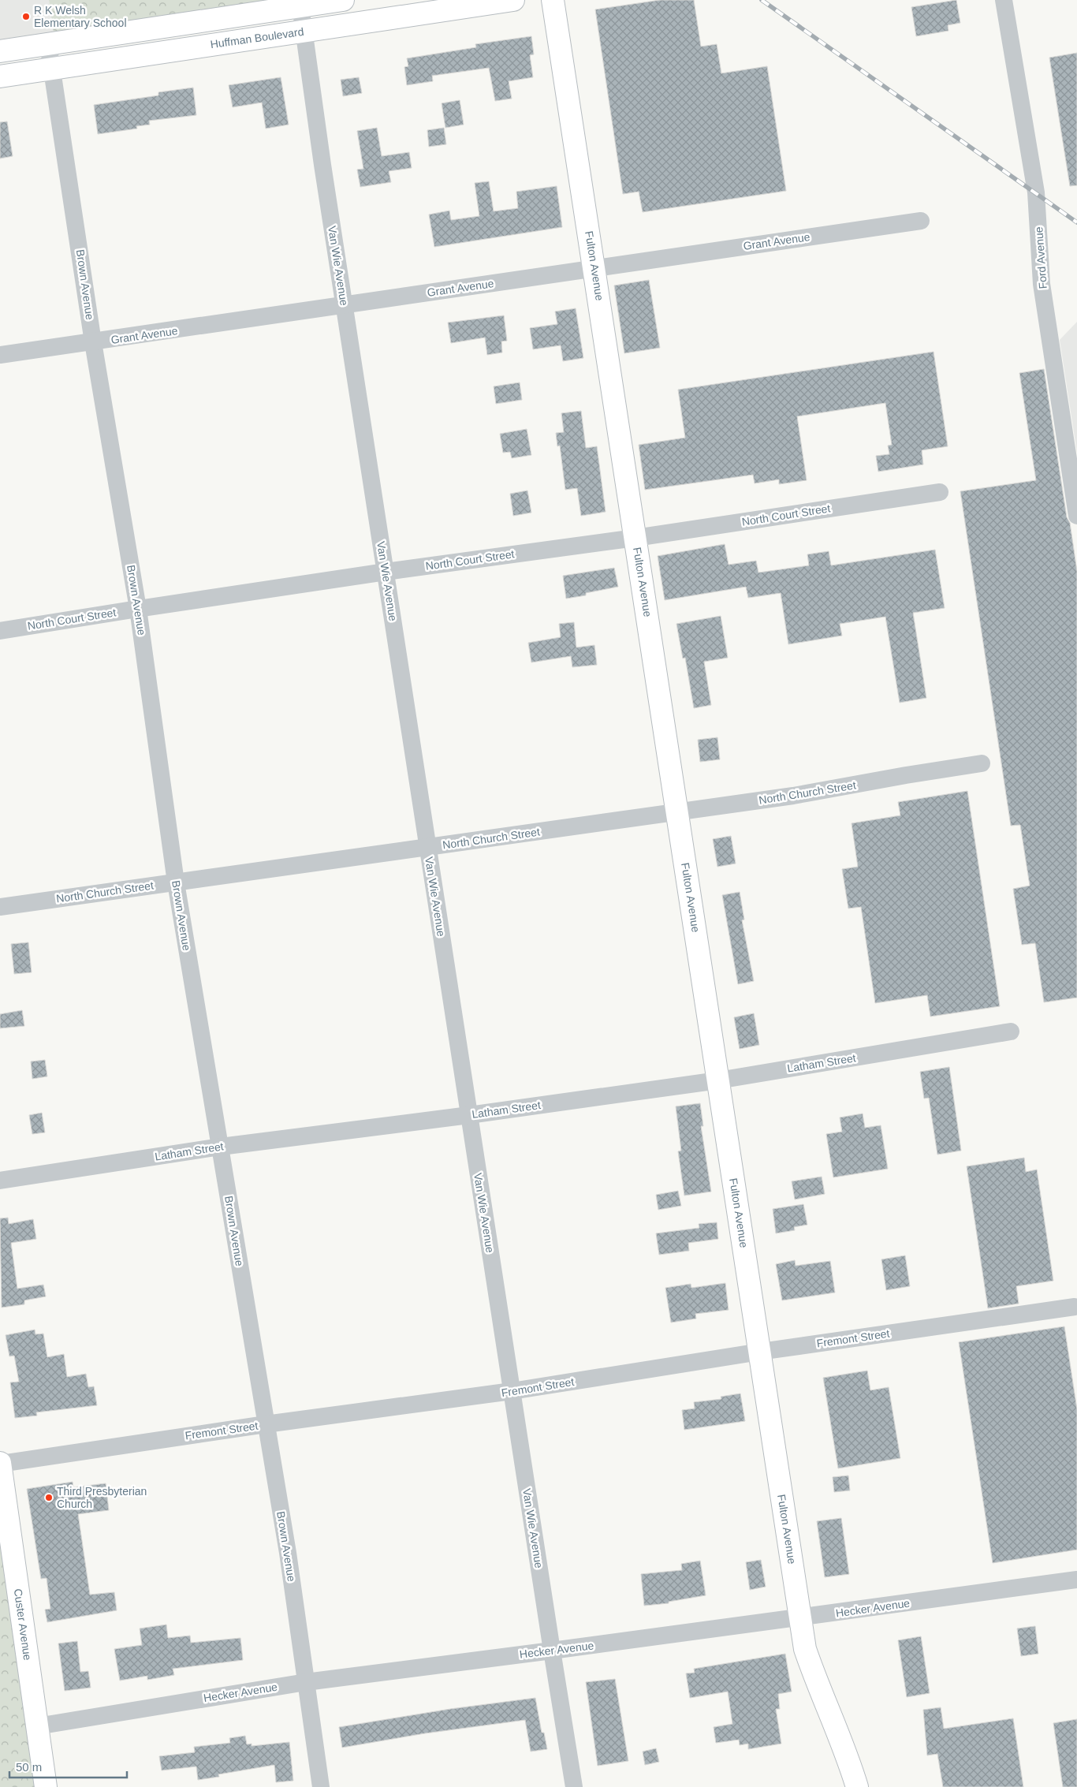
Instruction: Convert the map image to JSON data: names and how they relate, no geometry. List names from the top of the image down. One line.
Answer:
{"streets":{"street":["Huffman Boulevard","Grant Avenue","Ford Avenue","Van Wie Avenue","Fulton Avenue","Brown Avenue","North Court Street","North Church Street","Latham Street","Fremont Street","Hecker Avenue","Custer Avenue"]},"crossings":[["Huffman Boulevard","Van Wie Avenue"],["Huffman Boulevard","Brown Avenue"],["Grant Avenue","Van Wie Avenue"],["Grant Avenue","Fulton Avenue"],["Grant Avenue","Brown Avenue"],["Van Wie Avenue","North Court Street"],["Van Wie Avenue","North Church Street"],["Van Wie Avenue","Latham Street"],["Van Wie Avenue","Fremont Street"],["Van Wie Avenue","Hecker Avenue"],["Fulton Avenue","North Court Street"],["Fulton Avenue","North Church Street"],["Fulton Avenue","Latham Street"],["Fulton Avenue","Fremont Street"],["Fulton Avenue","Hecker Avenue"],["Brown Avenue","North Court Street"],["Brown Avenue","North Church Street"],["Brown Avenue","Latham Street"],["Brown Avenue","Fremont Street"],["Brown Avenue","Hecker Avenue"],["Fremont Street","Custer Avenue"],["Hecker Avenue","Custer Avenue"]],"places":["R K Welsh Elementary School","Third Presbyterian Church"],"scale_bar":"50 m"}
